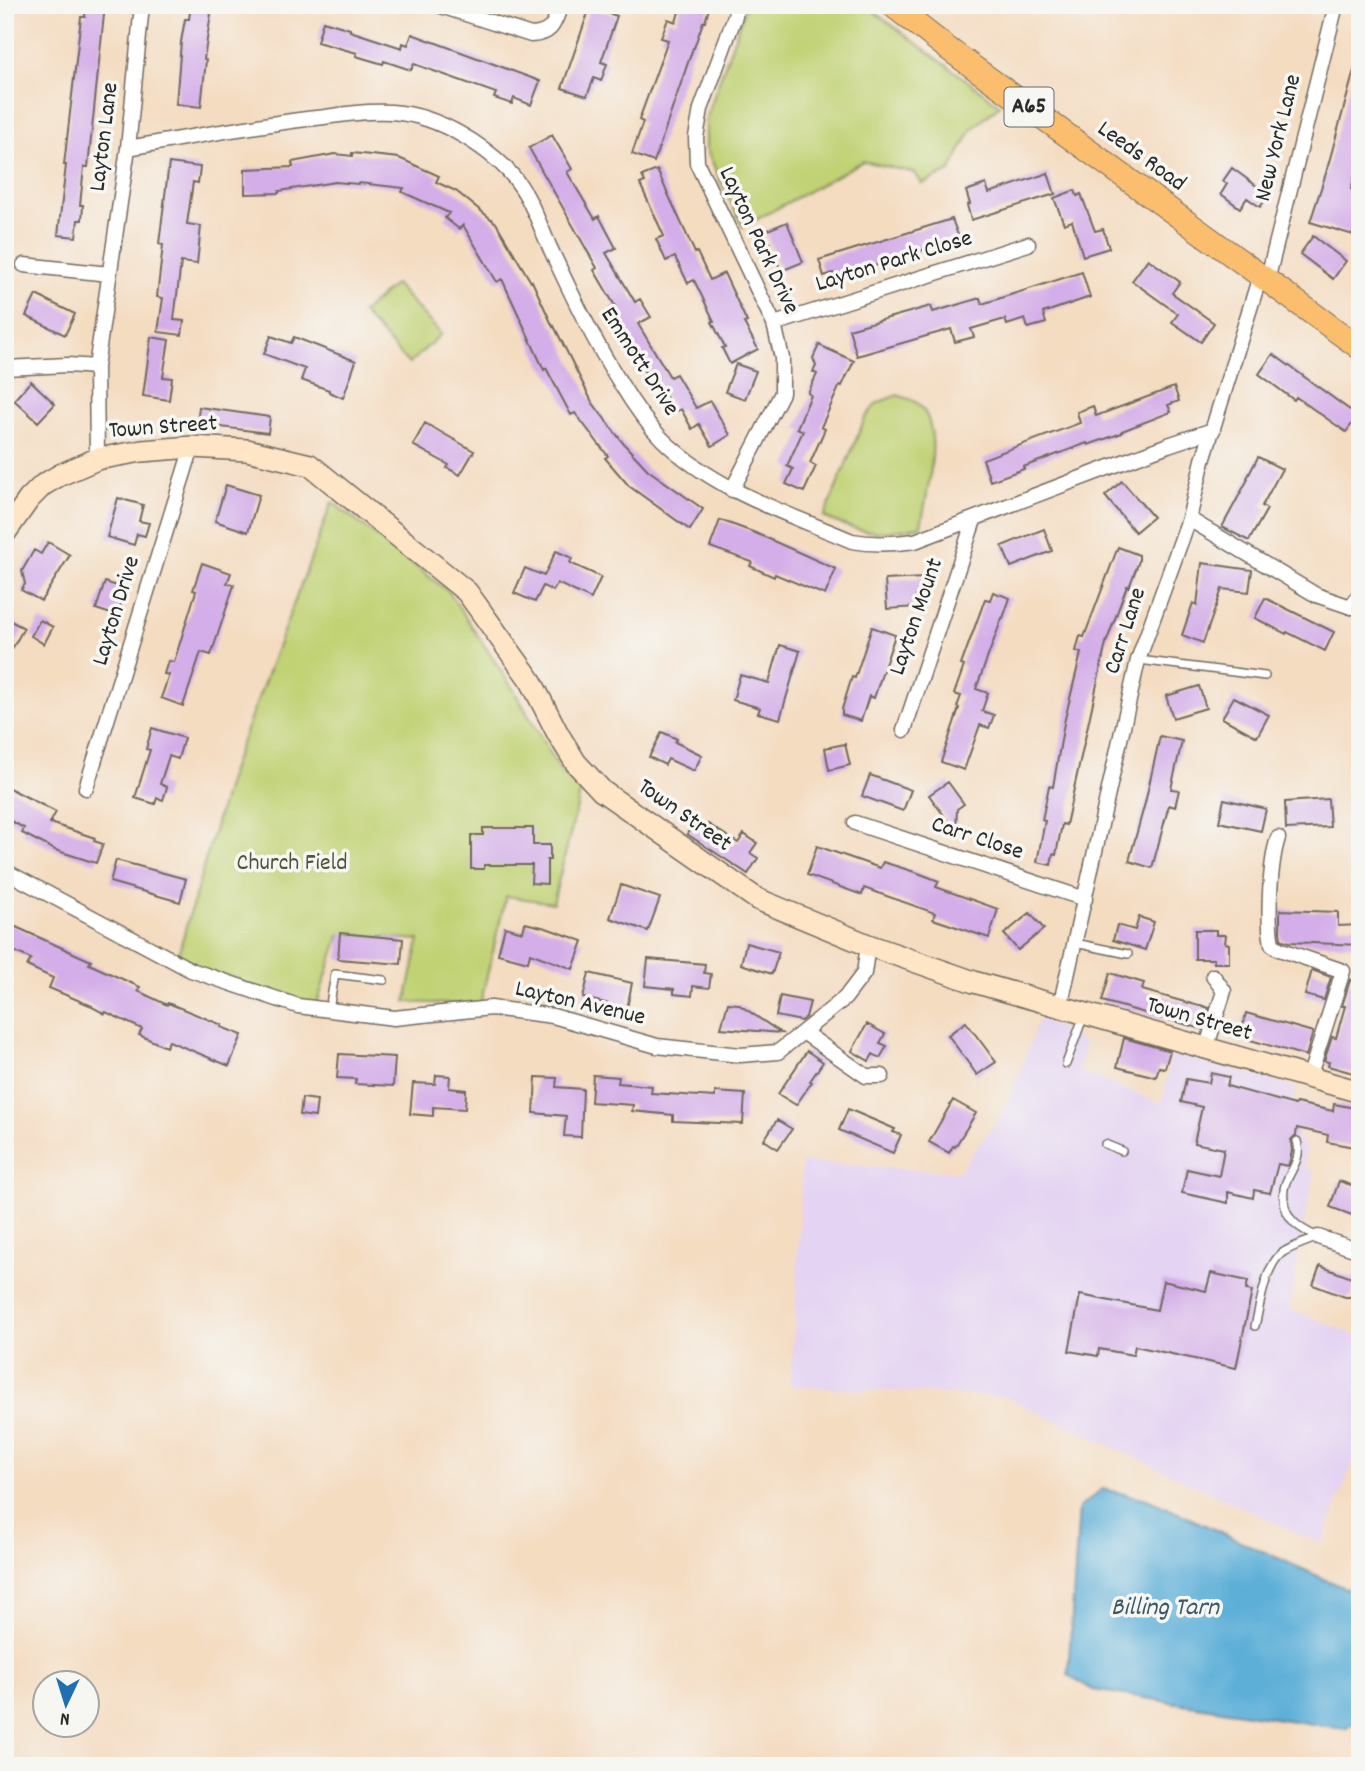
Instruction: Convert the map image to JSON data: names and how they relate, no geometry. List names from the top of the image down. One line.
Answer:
{"streets":{"main road":["A65","Leeds Road"],"street":["Layton Lane","New York Lane","Layton Park Drive","Layton Park Close","Emmott Drive","Town Street","Layton Drive","Layton Mount","Carr Lane","Carr Close","Layton Avenue"]},"crossings":[["Layton Lane","Emmott Drive"],["Layton Lane","Town Street"],["New York Lane","Leeds Road"],["New York Lane","Carr Lane"],["Leeds Road","Carr Lane"],["Layton Park Drive","Layton Park Close"],["Layton Park Drive","Emmott Drive"],["Emmott Drive","Layton Mount"],["Emmott Drive","Carr Lane"],["Town Street","Layton Drive"],["Town Street","Carr Lane"],["Town Street","Layton Avenue"],["Carr Lane","Carr Close"]],"water":["Billing Tarn"],"parks":["Church Field"],"north":"bottom"}
